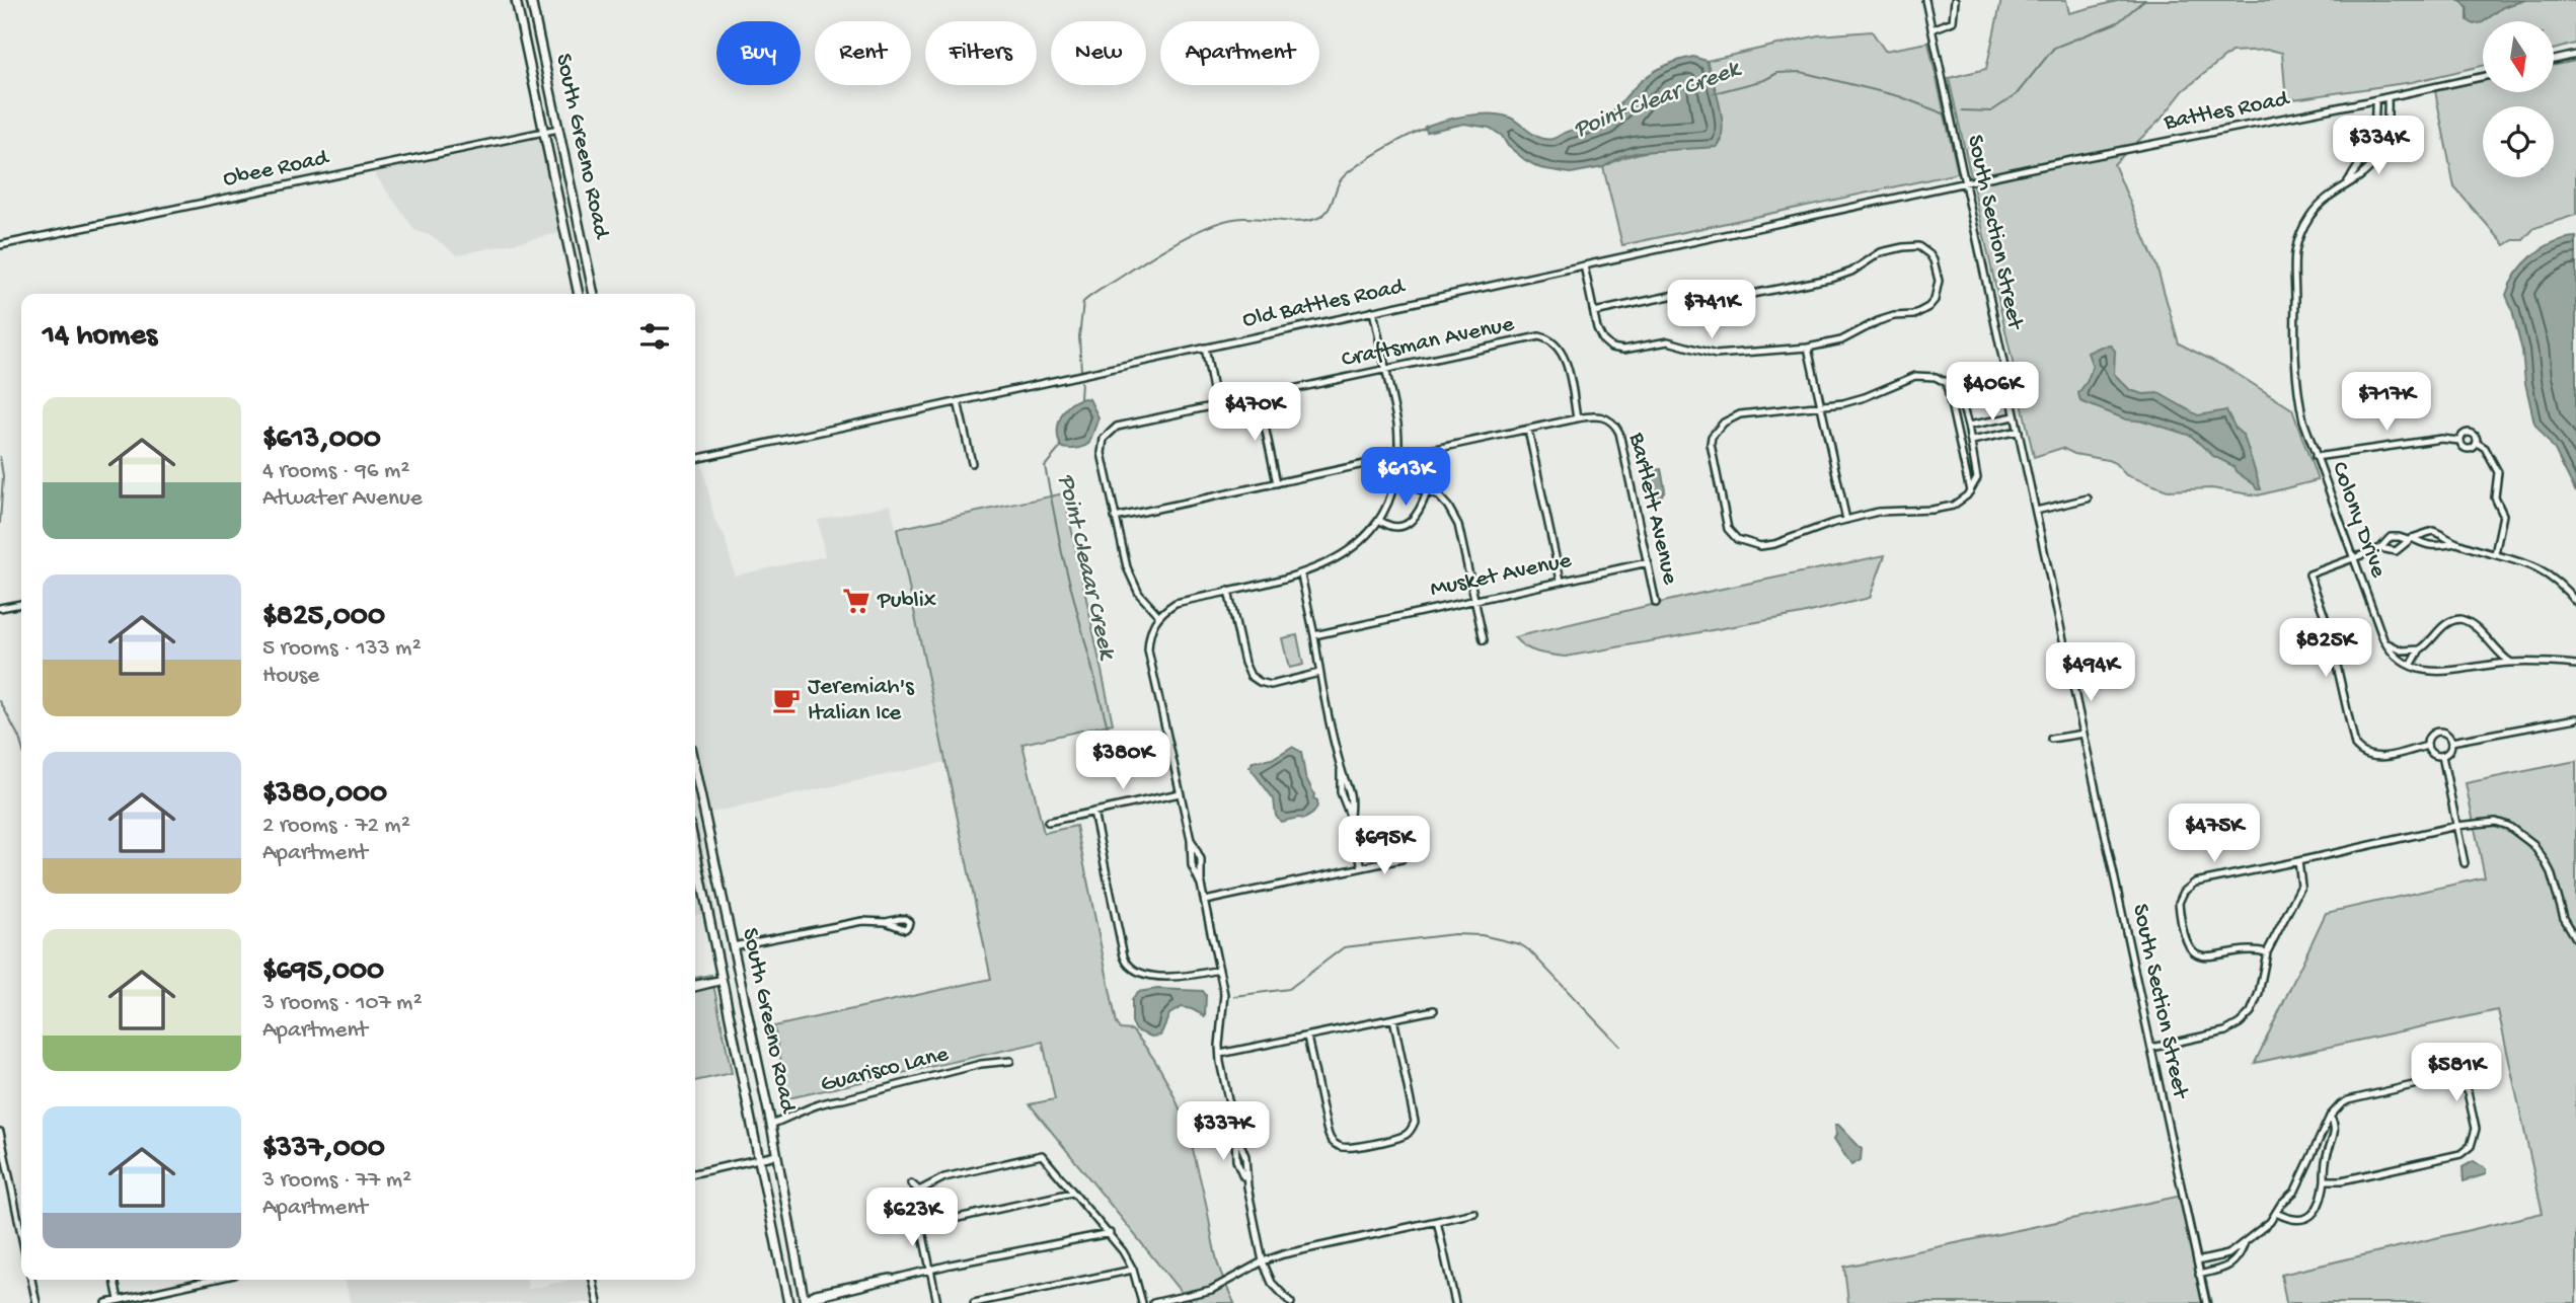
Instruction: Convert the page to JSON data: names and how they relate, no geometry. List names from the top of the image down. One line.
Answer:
{"streets":{"main road":["South Greeno Road"],"street":["Battles Road","Obee Road","South Section Street","Old Battles Road","Craftsman Avenue","Bartlett Avenue","Colony Drive","Musket Avenue","Guarisco Lane"]},"crossings":[["Battles Road","South Section Street"],["Battles Road","Old Battles Road"],["Battles Road","Colony Drive"],["South Greeno Road","Obee Road"],["South Greeno Road","Guarisco Lane"],["South Section Street","Old Battles Road"],["Craftsman Avenue","Bartlett Avenue"],["Bartlett Avenue","Musket Avenue"]],"water":["Point Clear Creek","Point Cleaar Creek"],"places":{"supermarket":["Publix"],"cafe":["Jeremiah's Italian Ice"]},"north":"bottom","page":{"chip":["Buy","Rent","Filters","New","Apartment"],"price":["$334K","$741K","$406K","$717K","$470K","$613K","$825K","$494K","$380K","$475K","$695K","$581K","$337K","$623K"],"heading":"14 homes","list":[{"name":"$613,000","note":"4 rooms · 96 m² · Atwater Avenue"},{"name":"$825,000","note":"5 rooms · 133 m² · House"},{"name":"$380,000","note":"2 rooms · 72 m² · Apartment"},{"name":"$695,000","note":"3 rooms · 107 m² · Apartment"},{"name":"$337,000","note":"3 rooms · 77 m² · Apartment"}]}}
